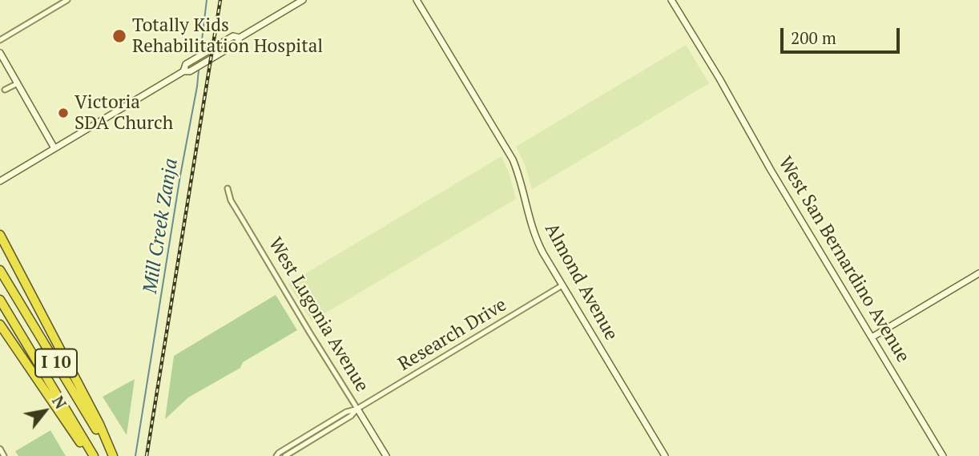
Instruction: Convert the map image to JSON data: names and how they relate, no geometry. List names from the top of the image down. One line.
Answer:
{"streets":{"highway":["I 10"],"main road":["West San Bernardino Avenue","Almond Avenue","West Lugonia Avenue"],"street":["Research Drive"]},"crossings":[["Almond Avenue","Research Drive"],["West Lugonia Avenue","Research Drive"]],"water":["Mill Creek Zanja"],"places":["Totally Kids Rehabilitation Hospital","Victoria SDA Church"],"scale_bar":"200 m","north":"top right"}
